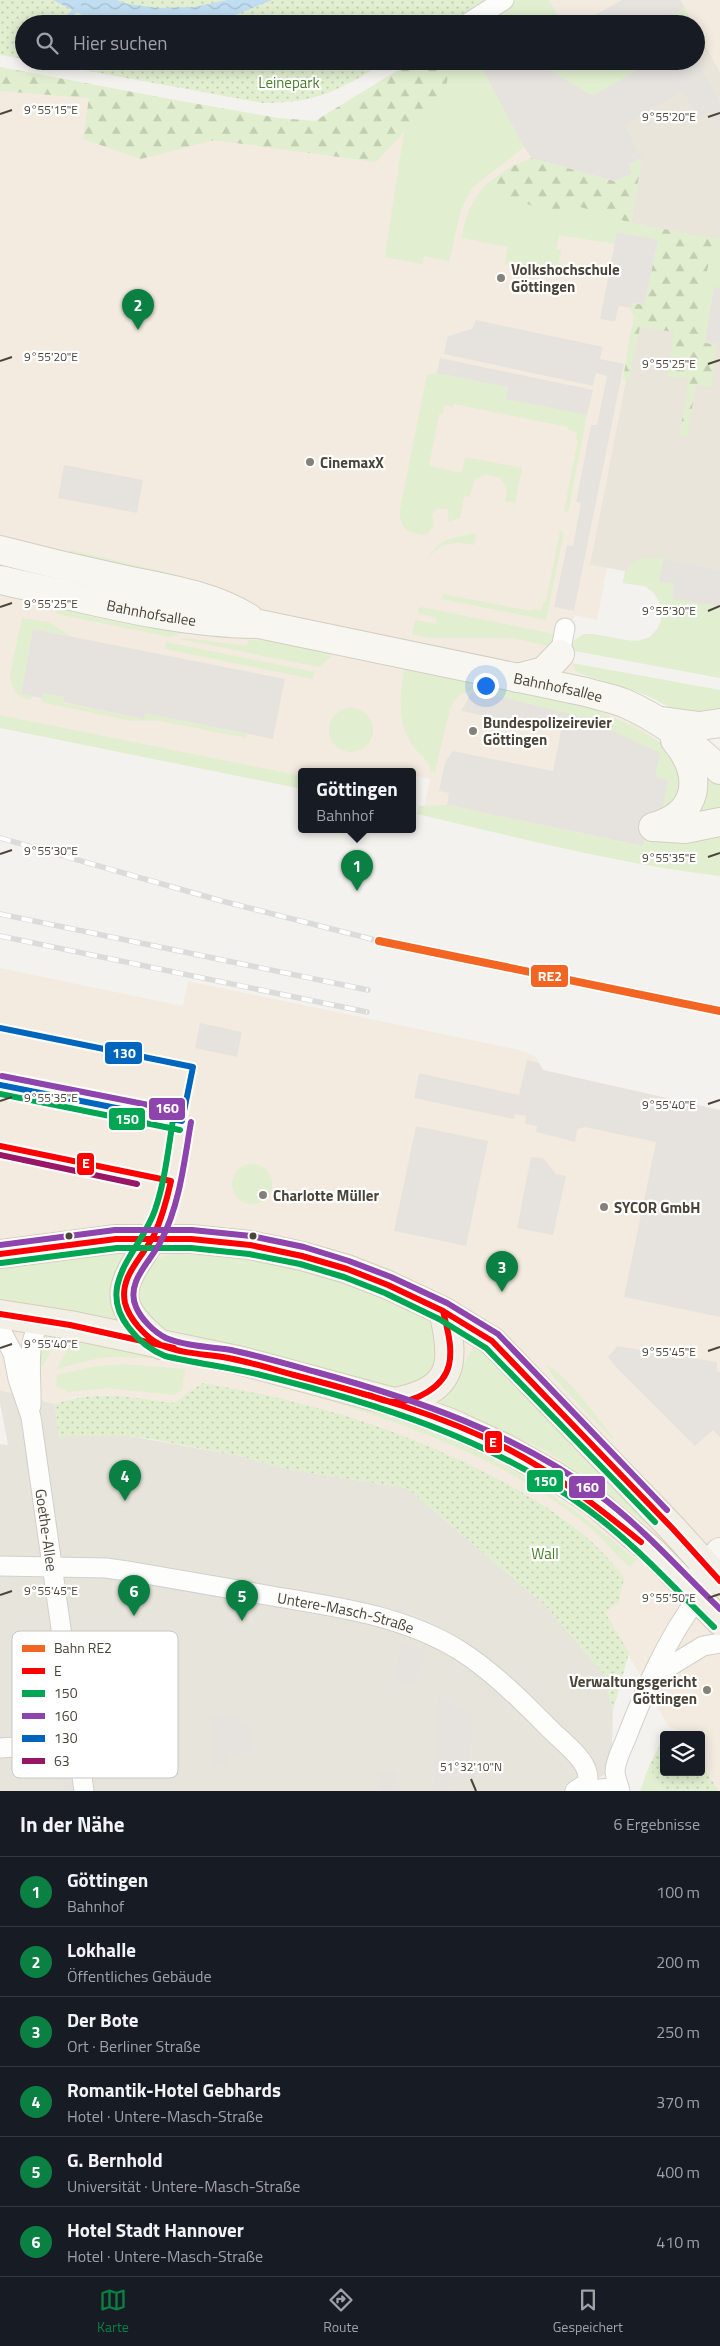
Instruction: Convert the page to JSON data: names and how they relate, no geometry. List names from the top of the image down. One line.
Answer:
{"streets":{"main road":["Bahnhofsallee"],"street":["Goethe-Allee","Untere-Masch-Straße"]},"crossings":[["Goethe-Allee","Untere-Masch-Straße"]],"parks":["Leinepark","Wall"],"places":["Volkshochschule Göttingen","CinemaxX","Bundespolizeirevier Göttingen","Charlotte Müller","SYCOR GmbH","Verwaltungsgericht Göttingen"],"lines":["rail line RE2","transit line 130","transit line 160","transit line 150","transit line E","transit line 63"],"legend":["Bahn RE2","E","150","160","130","63"],"page":{"search":"Hier suchen","pins":["2","1","3","4","6","5"],"popup":["Göttingen","Bahnhof"],"heading":["In der Nähe","6 Ergebnisse"],"list":[{"mark":"1","name":"Göttingen","note":"Bahnhof","value":"100 m"},{"mark":"2","name":"Lokhalle","note":"Öffentliches Gebäude","value":"200 m"},{"mark":"3","name":"Der Bote","note":"Ort · Berliner Straße","value":"250 m"},{"mark":"4","name":"Romantik-Hotel Gebhards","note":"Hotel · Untere-Masch-Straße","value":"370 m"},{"mark":"5","name":"G. Bernhold","note":"Universität · Untere-Masch-Straße","value":"400 m"},{"mark":"6","name":"Hotel Stadt Hannover","note":"Hotel · Untere-Masch-Straße","value":"410 m"}],"nav":["Karte","Route","Gespeichert"]},"coordinates":["9°55'15\"E","9°55'20\"E","9°55'25\"E","9°55'30\"E","9°55'35\"E","9°55'40\"E","9°55'45\"E","9°55'50\"E","51°32'10\"N"]}
